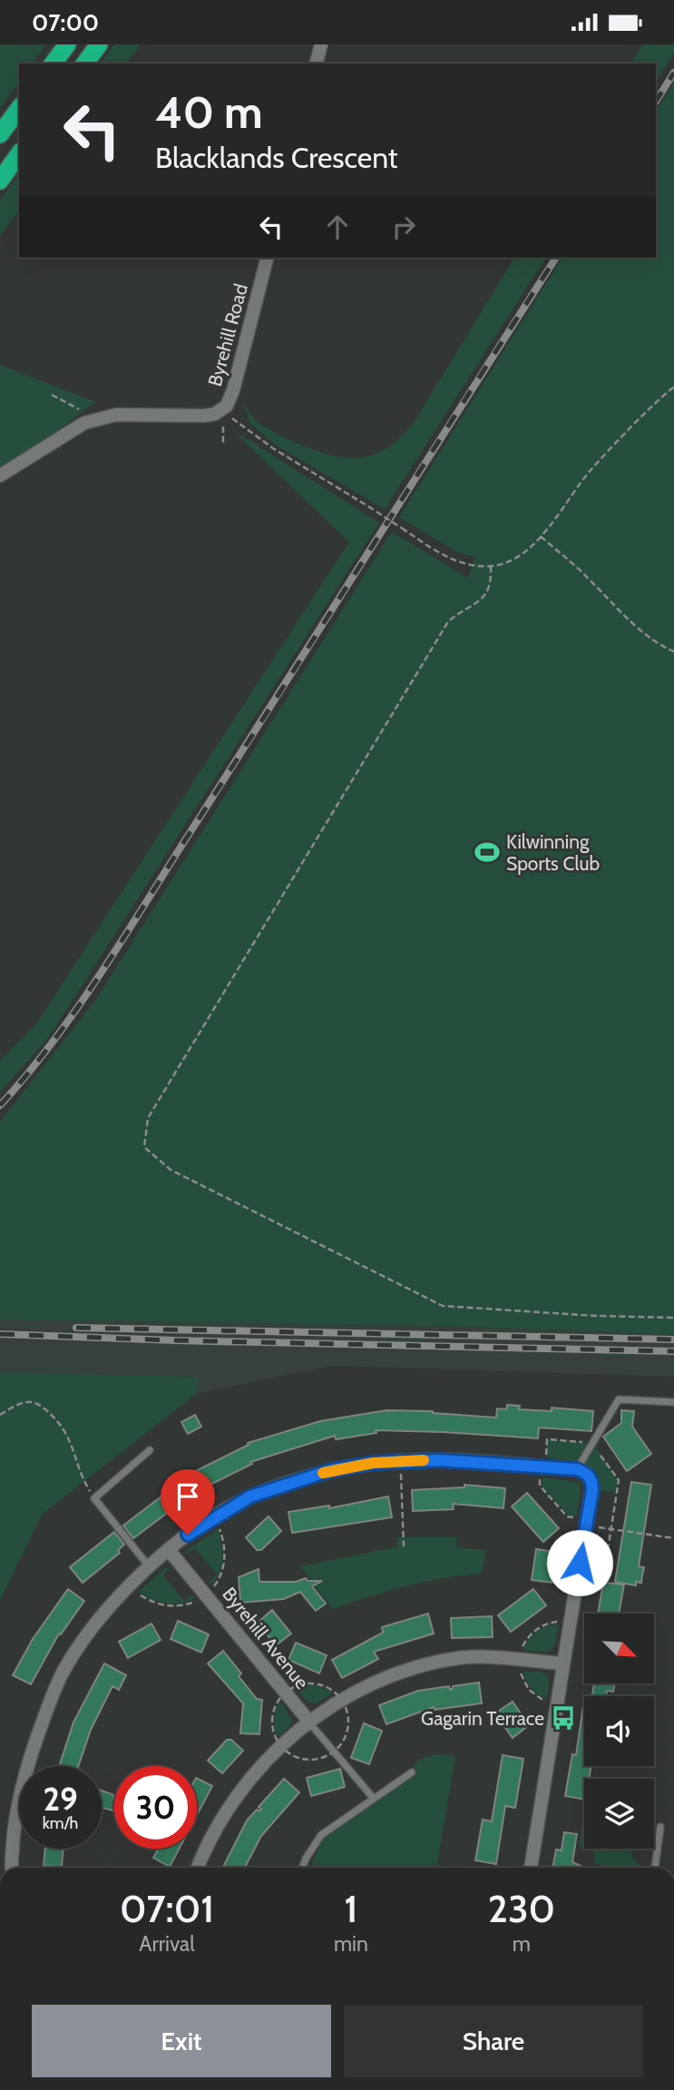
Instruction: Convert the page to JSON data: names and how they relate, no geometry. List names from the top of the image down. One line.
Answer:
{"streets":{"street":["Byrehill Road","Byrehill Avenue"]},"places":{"sports":["Kilwinning Sports Club"],"bus stop":["Gagarin Terrace"]},"north":"bottom right","page":{"status":"07:00","turn":["40 m","Blacklands Crescent"],"speed":"29 km/h","limit":"30","eta":["07:01","Arrival","1","min","230","m"],"buttons":["Exit","Share"]}}
